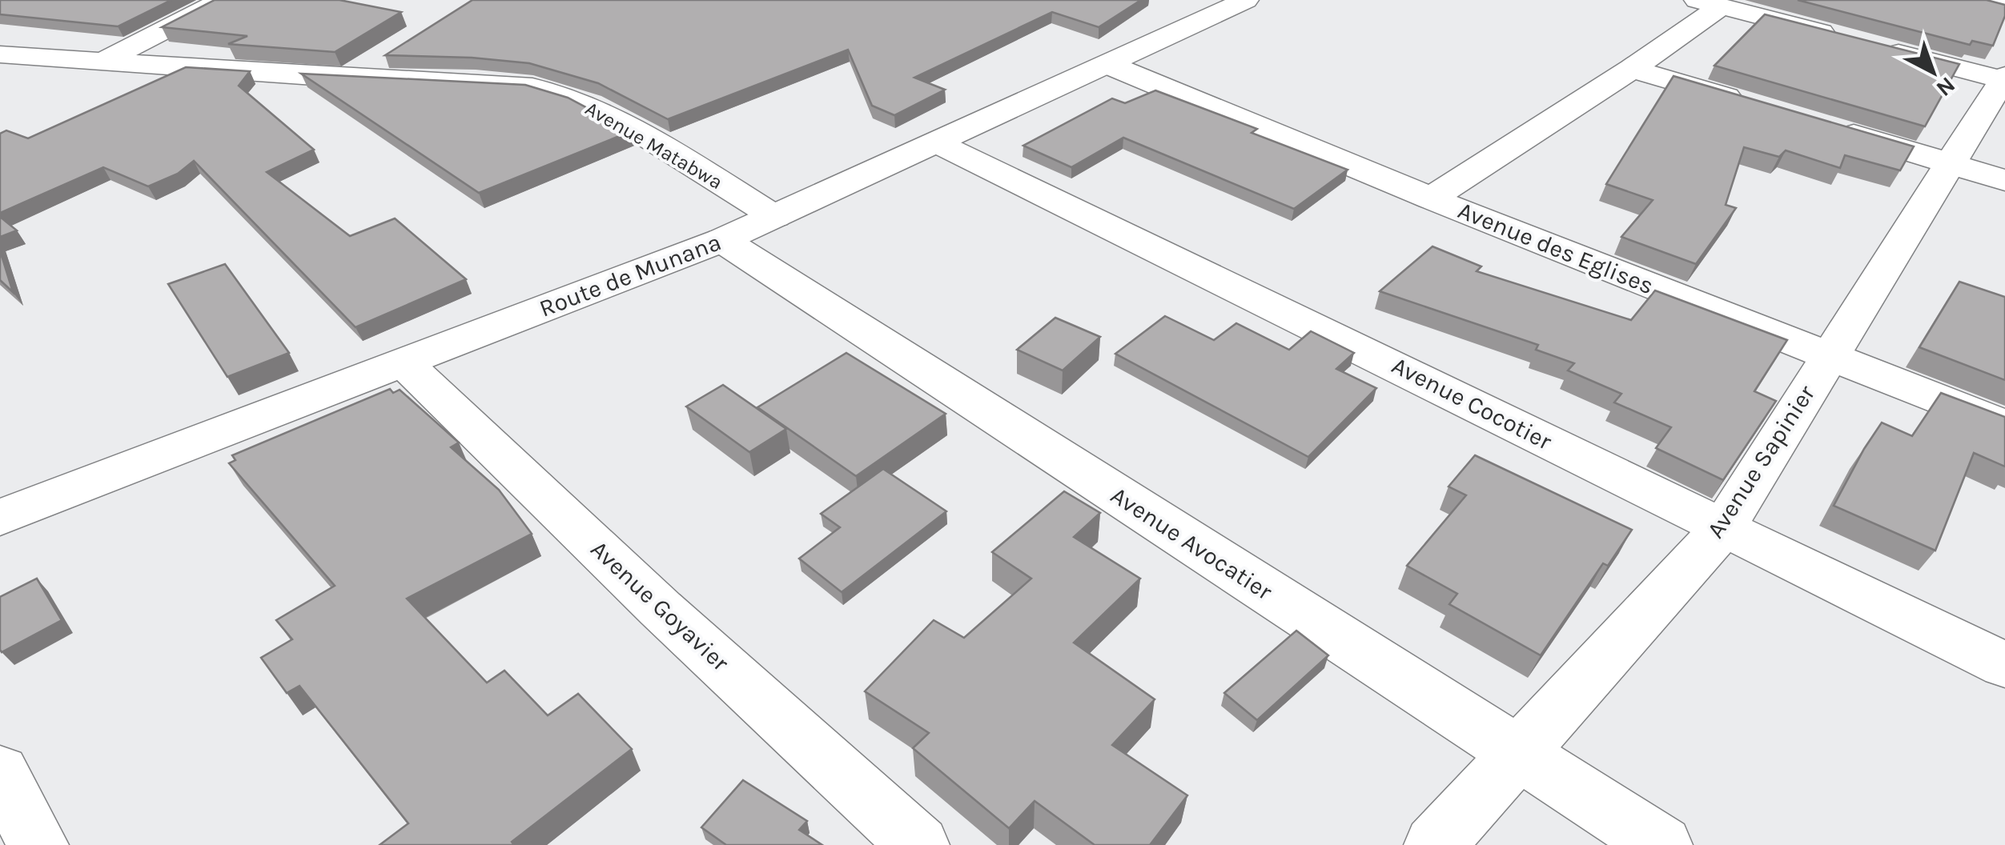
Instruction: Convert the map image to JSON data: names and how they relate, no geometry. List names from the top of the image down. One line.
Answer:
{"streets":{"street":["Avenue Matabwa","Avenue des Eglises","Route de Munana","Avenue Cocotier","Avenue Sapinier","Avenue Avocatier","Avenue Goyavier"]},"crossings":[["Avenue Matabwa","Route de Munana"],["Avenue des Eglises","Route de Munana"],["Avenue des Eglises","Avenue Sapinier"],["Route de Munana","Avenue Cocotier"],["Route de Munana","Avenue Avocatier"],["Route de Munana","Avenue Goyavier"],["Avenue Cocotier","Avenue Sapinier"],["Avenue Sapinier","Avenue Avocatier"]],"north":"bottom right"}
